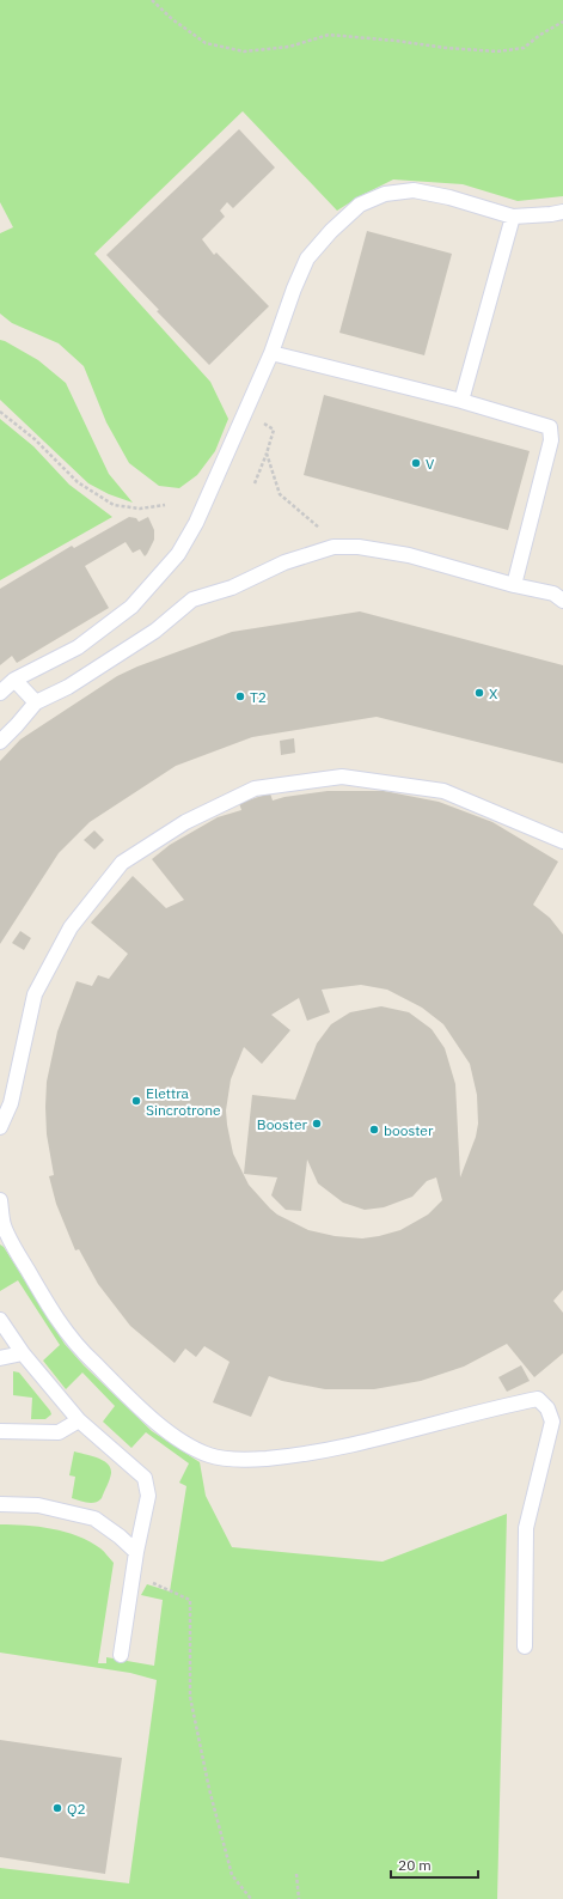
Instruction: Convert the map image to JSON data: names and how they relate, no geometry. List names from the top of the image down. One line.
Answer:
{"places":["V","X","T2","Elettra Sincrotrone","Booster","booster","Q2"],"scale_bar":"20 m"}
